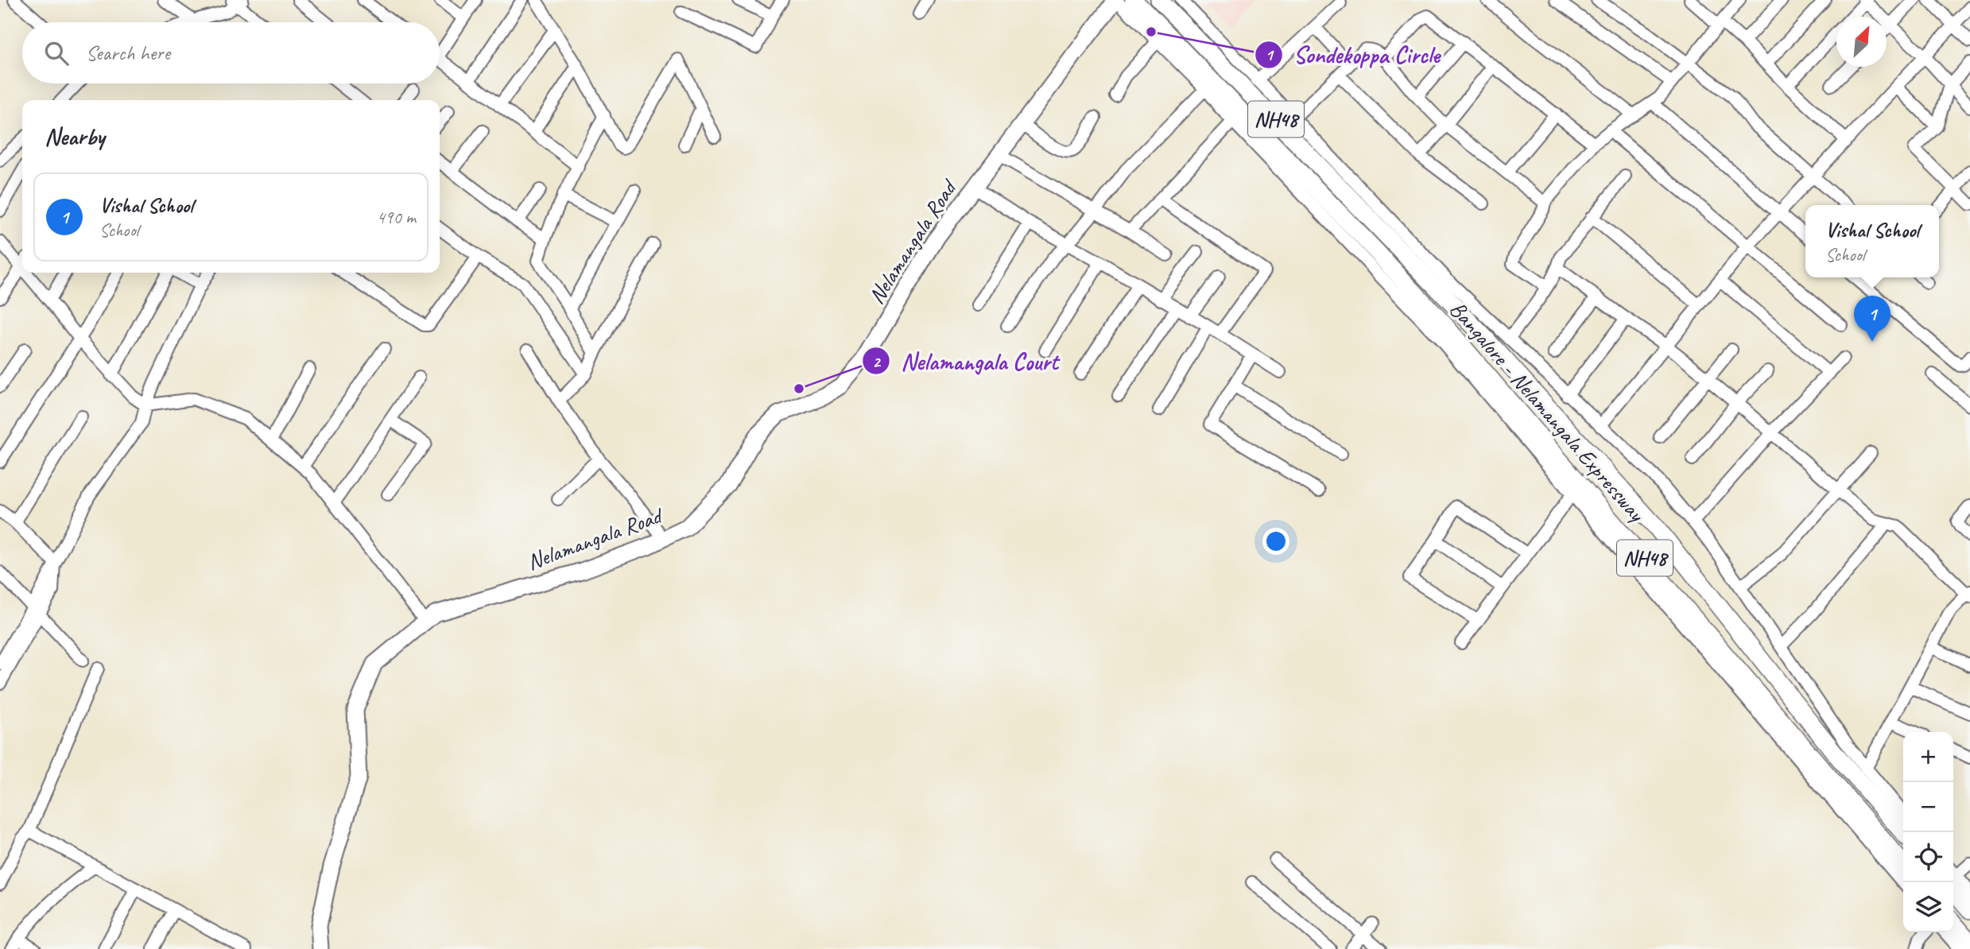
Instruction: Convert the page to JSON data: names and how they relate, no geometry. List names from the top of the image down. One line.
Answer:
{"streets":{"highway":["NH48","Bangalore - Nelamangala Expressway"],"main road":["Nelamangala Road"]},"places":["Sondekoppa Circle","Nelamangala Court"],"north":"top right","page":{"search":"Search here","heading":"Nearby","list":[{"mark":"1","name":"Vishal School","note":"School","value":"490 m"}],"popup":["Vishal School","School"],"pins":"1","map_buttons":["+","−"]}}
